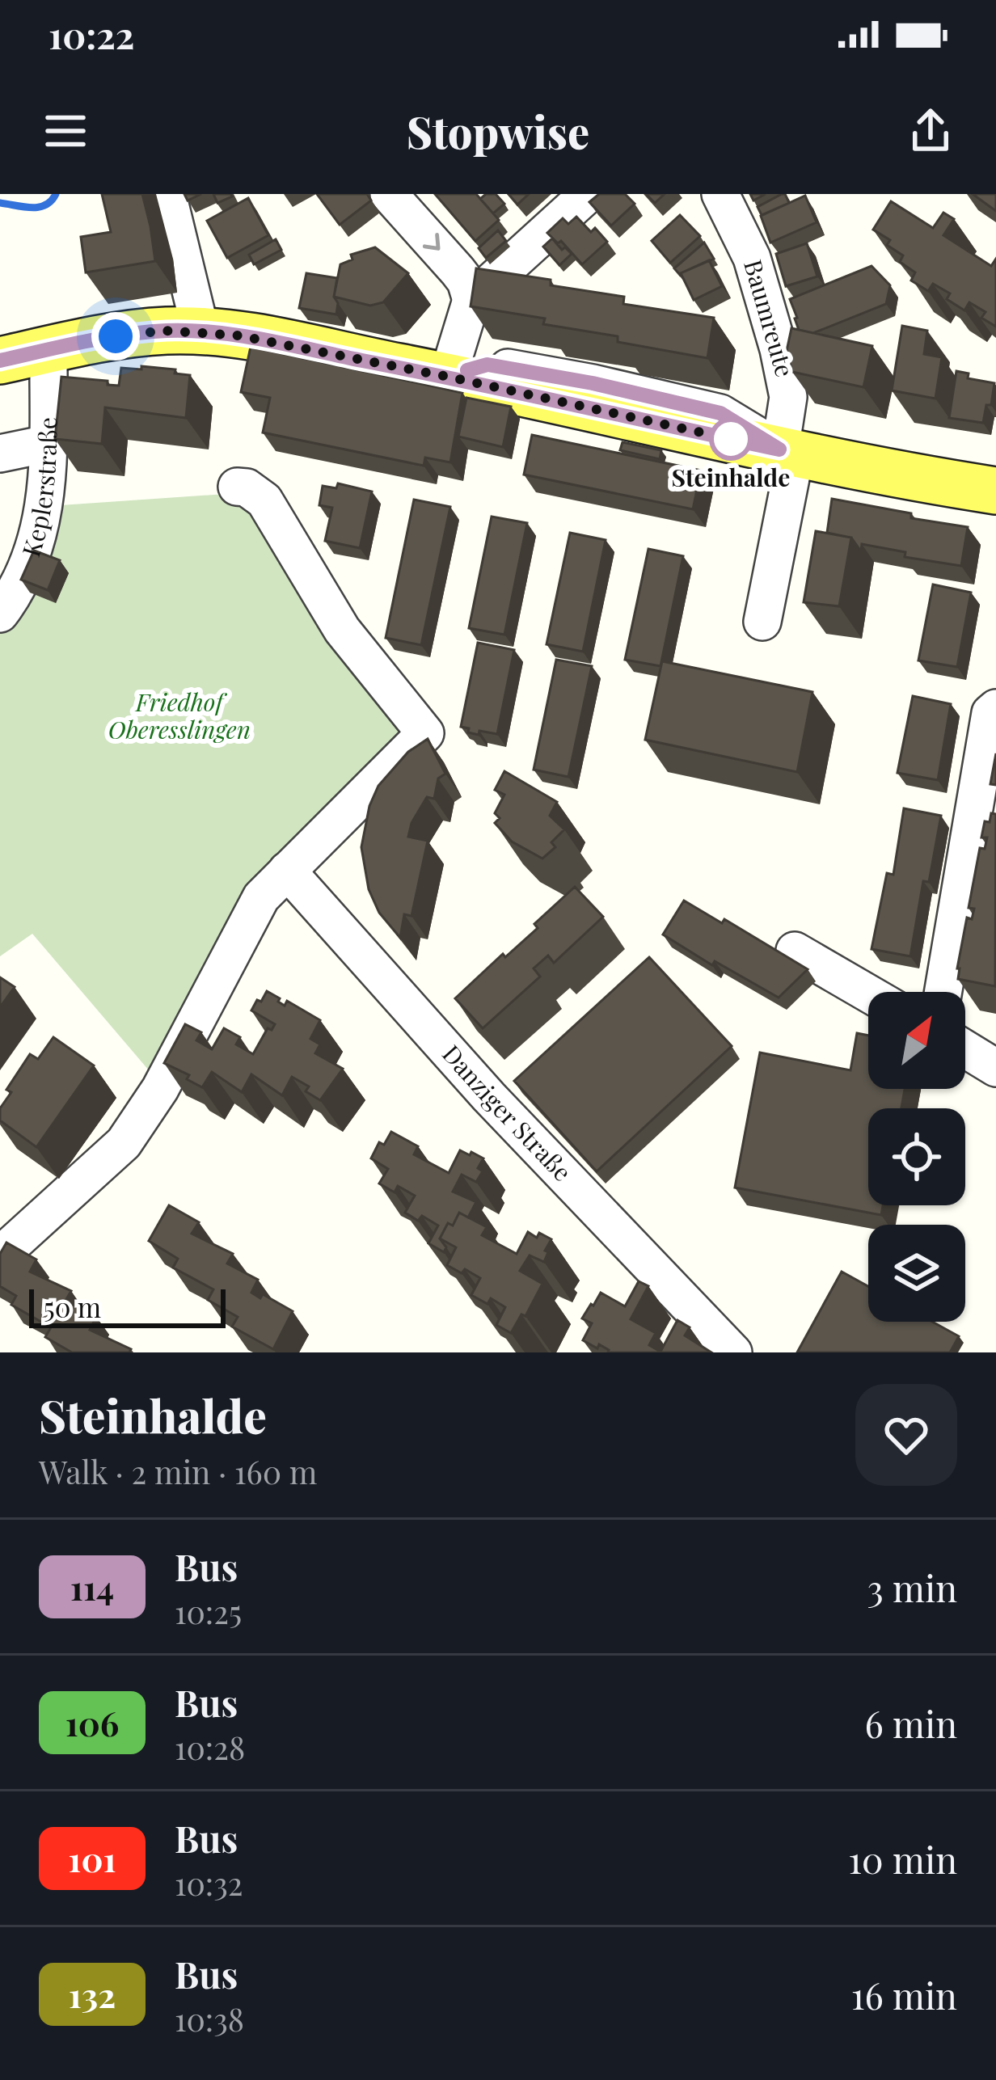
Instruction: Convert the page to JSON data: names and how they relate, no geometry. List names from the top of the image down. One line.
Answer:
{"streets":{"street":["Baumreute","Keplerstraße","Danziger Straße"]},"parks":["Friedhof Oberesslingen"],"places":["Steinhalde"],"lines":["bus line 114"],"scale_bar":"50 m","north":"top right","page":{"status":"10:22","header":"Stopwise","scale":"50 m","heading":["Steinhalde","Walk · 2 min · 160 m"],"list":[{"mark":"114","name":"Bus","note":"10:25","value":"3 min"},{"mark":"106","name":"Bus","note":"10:28","value":"6 min"},{"mark":"101","name":"Bus","note":"10:32","value":"10 min"},{"mark":"132","name":"Bus","note":"10:38","value":"16 min"}]}}
